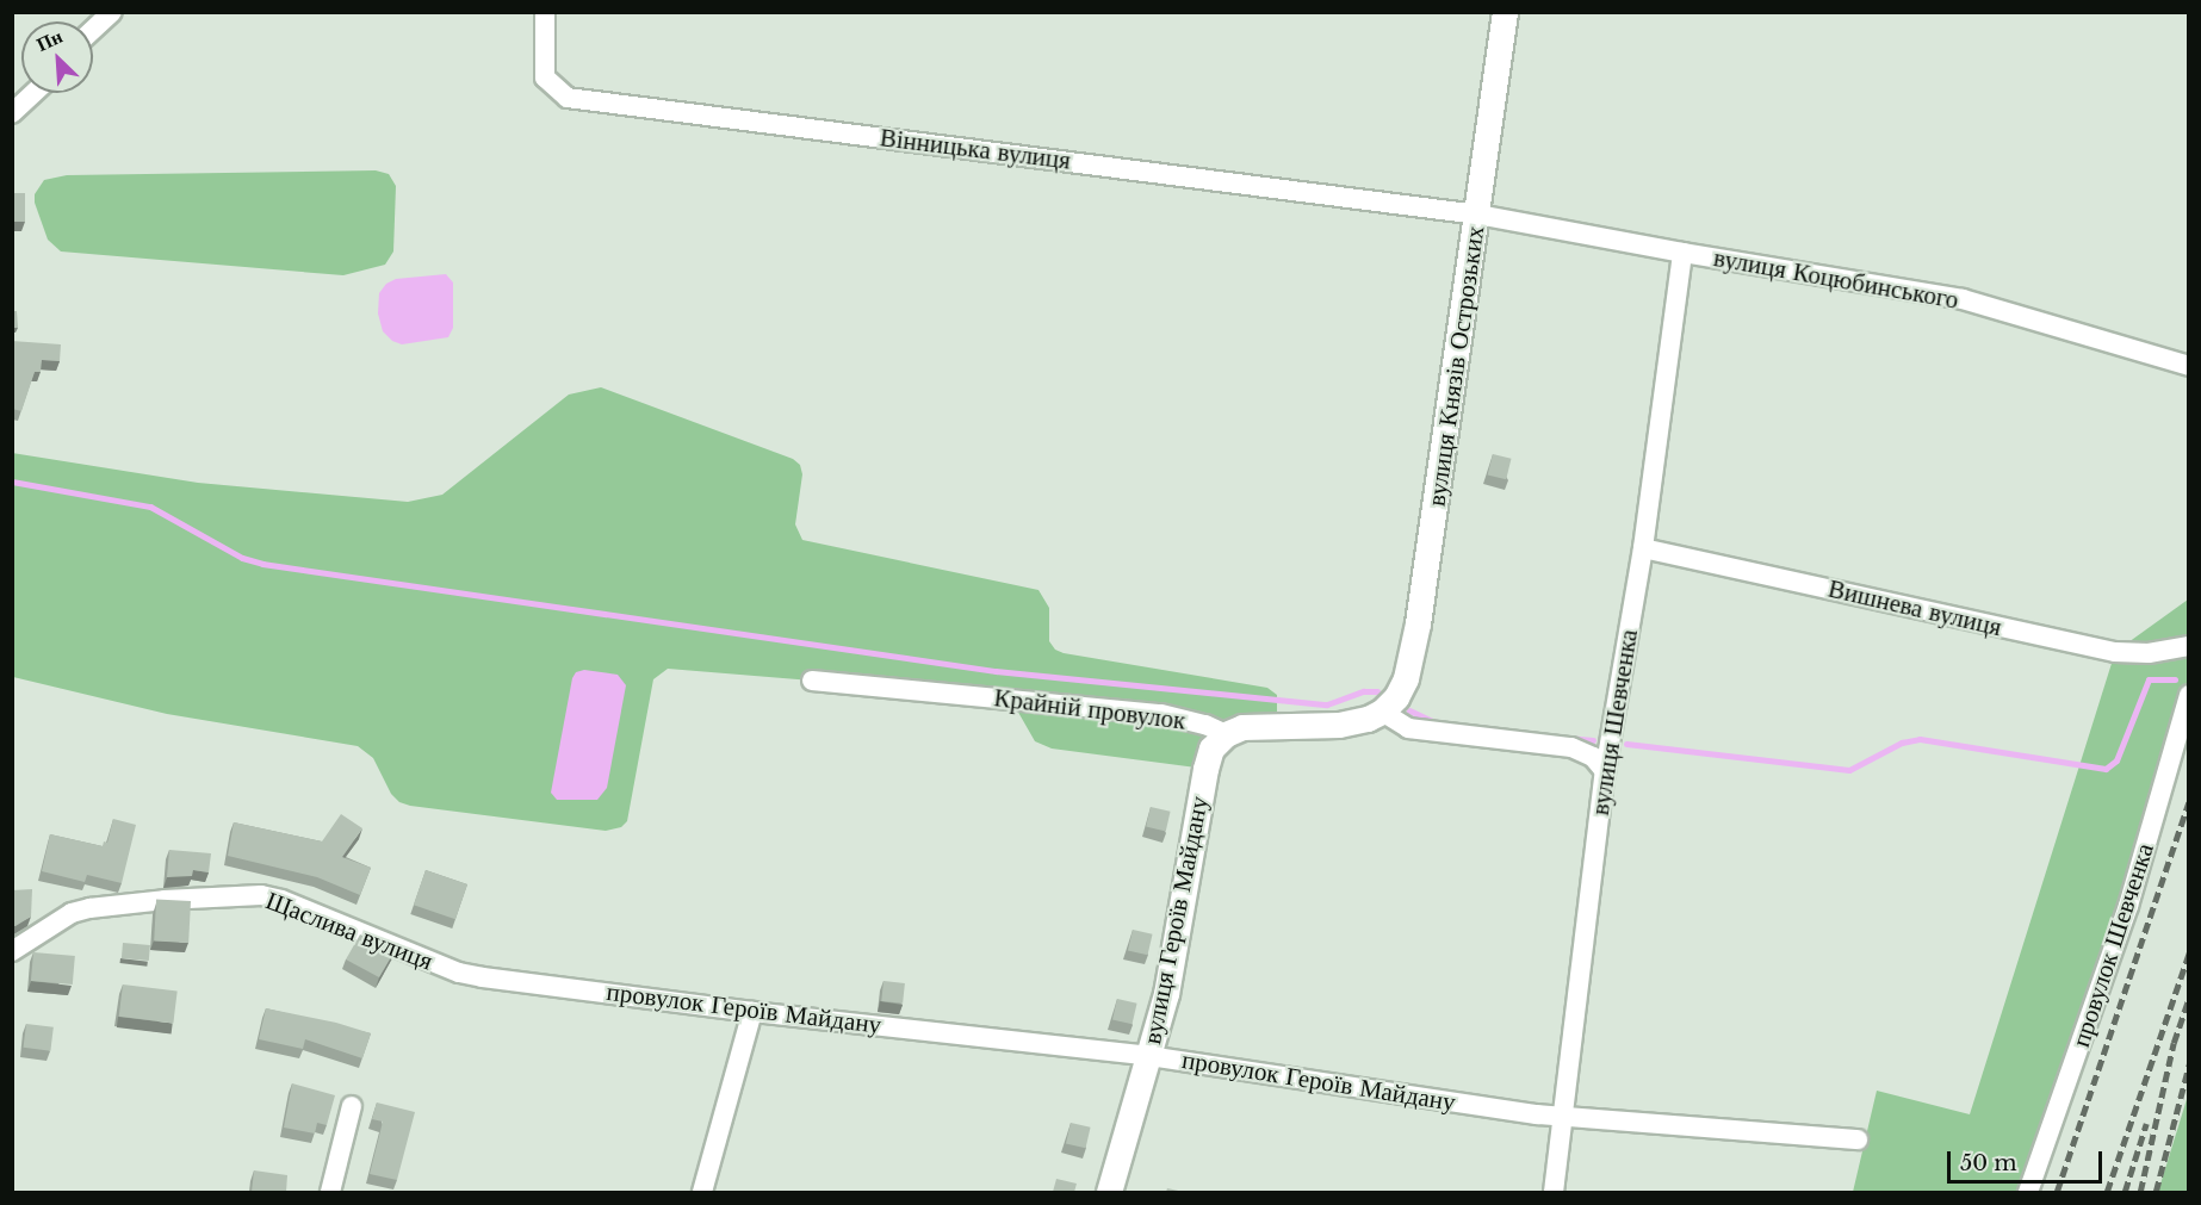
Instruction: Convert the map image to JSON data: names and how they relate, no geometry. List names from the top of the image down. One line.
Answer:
{"streets":{"street":["Вінницька вулиця","вулиця Коцюбинського","вулиця Князів Острозьких","Вишнева вулиця","Крайній провулок","вулиця Шевченка","вулиця Героїв Майдану","Щаслива вулиця","провулок Шевченка","провулок Героїв Майдану"]},"crossings":[["Вінницька вулиця","вулиця Коцюбинського"],["Вінницька вулиця","вулиця Князів Острозьких"],["вулиця Коцюбинського","вулиця Князів Острозьких"],["вулиця Коцюбинського","вулиця Шевченка"],["Вишнева вулиця","вулиця Шевченка"],["Крайній провулок","вулиця Героїв Майдану"],["вулиця Шевченка","провулок Героїв Майдану"],["вулиця Героїв Майдану","провулок Героїв Майдану"],["Щаслива вулиця","провулок Героїв Майдану"]],"scale_bar":"50 m","north":"top left"}
